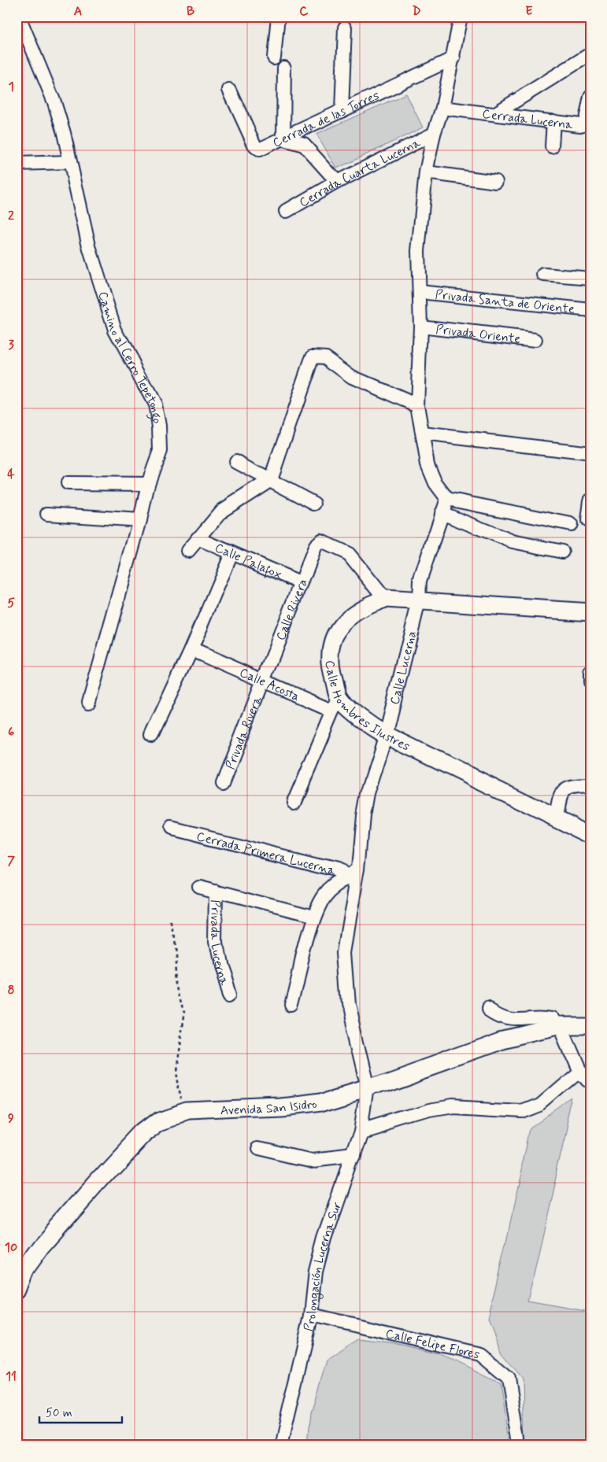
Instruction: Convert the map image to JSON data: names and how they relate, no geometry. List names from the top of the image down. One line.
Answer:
{"streets":{"main road":["Calle Hombres Ilustres","Avenida San Isidro"],"street":["Cerrada de las Torres","Cerrada Lucerna","Cerrada Cuarta Lucerna","Privada Santa de Oriente","Privada Oriente","Camino al Cerro Tepetongo","Calle Palafox","Calle Rivera","Calle Lucerna","Calle Acosta","Privada Rivera","Cerrada Primera Lucerna","Privada Lucerna","Prolongación Lucerna Sur","Calle Felipe Flores"]},"crossings":[["Calle Palafox","Calle Rivera"],["Calle Rivera","Calle Acosta"],["Calle Rivera","Calle Hombres Ilustres"],["Calle Rivera","Privada Rivera"],["Calle Lucerna","Calle Hombres Ilustres"],["Calle Lucerna","Cerrada Primera Lucerna"],["Calle Lucerna","Avenida San Isidro"],["Calle Lucerna","Prolongación Lucerna Sur"],["Calle Acosta","Calle Hombres Ilustres"],["Calle Acosta","Privada Rivera"],["Avenida San Isidro","Prolongación Lucerna Sur"],["Prolongación Lucerna Sur","Calle Felipe Flores"]],"scale_bar":"50 m","grid":{"columns":["A","B","C","D","E"],"rows":["1","2","3","4","5","6","7","8","9","10","11"]}}
